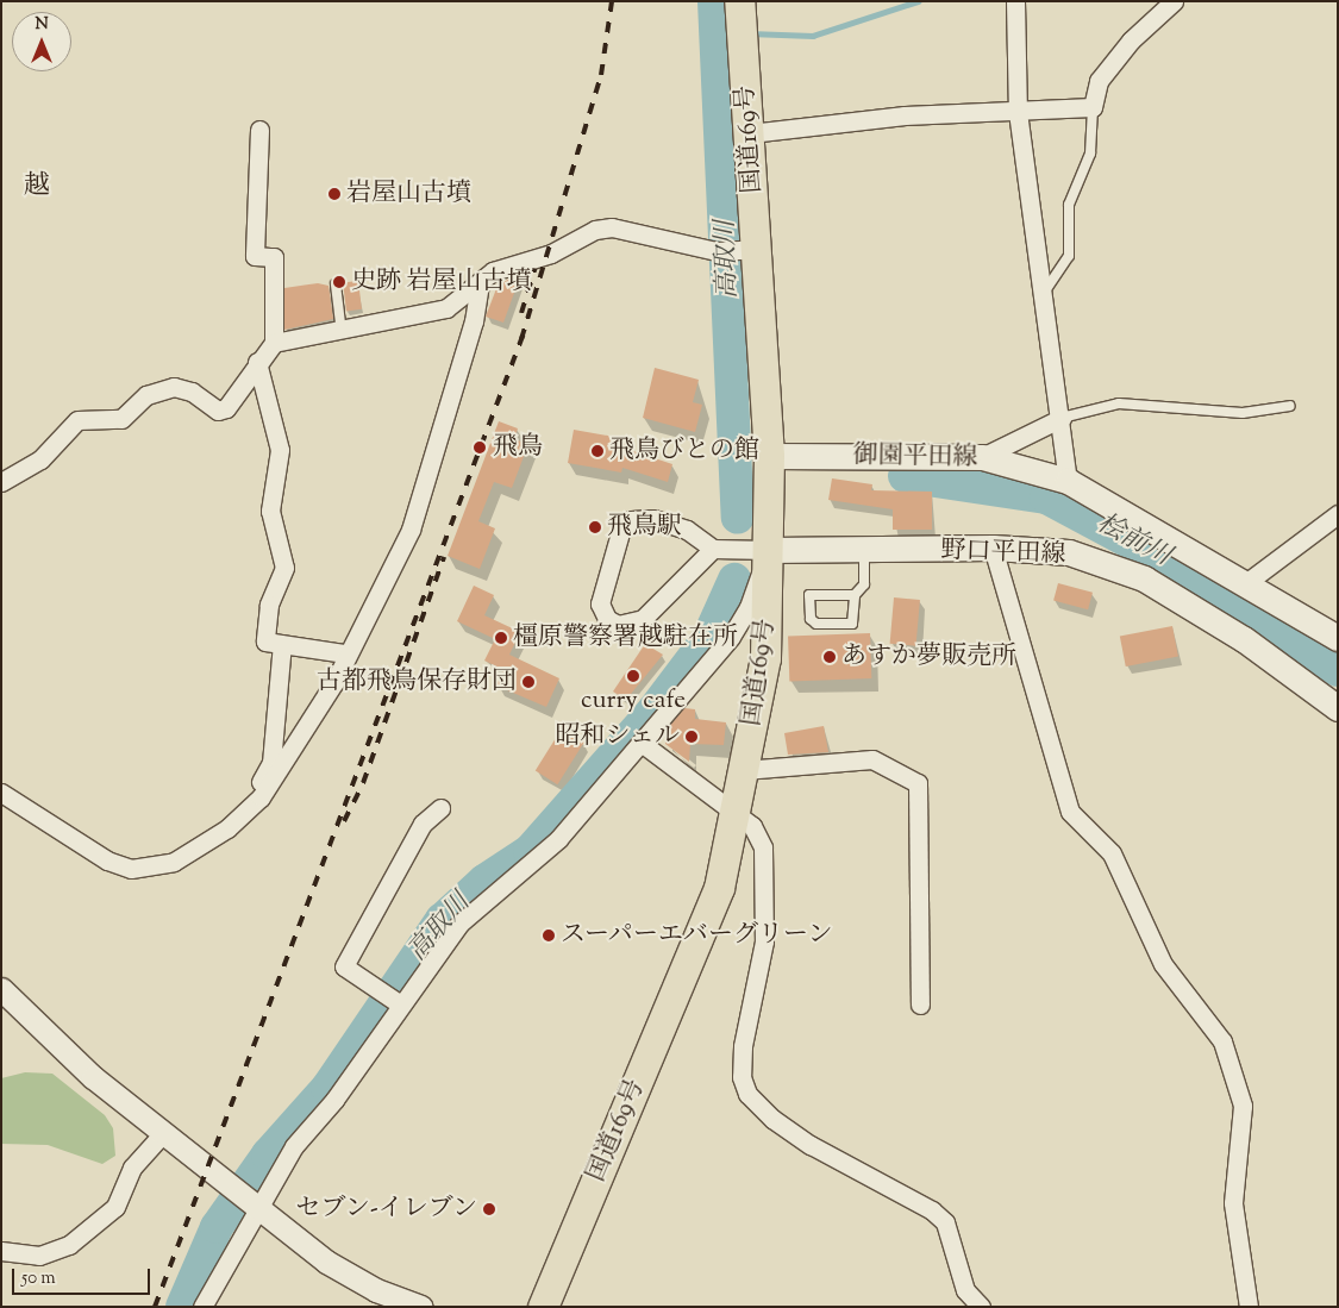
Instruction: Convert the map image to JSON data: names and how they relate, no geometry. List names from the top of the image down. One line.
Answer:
{"streets":{"highway":["国道169号"],"main road":["御園平田線","野口平田線"]},"crossings":[["国道169号","御園平田線"],["国道169号","野口平田線"]],"districts":["越"],"water":["高取川","桧前川"],"places":["岩屋山古墳","史跡 岩屋山古墳","飛鳥","飛鳥びとの館","飛鳥駅","橿原警察署越駐在所","あすか夢販売所","curry cafe","古都飛鳥保存財団","昭和シェル","スーパーエバーグリーン","セブン-イレブン"],"scale_bar":"50 m","north":"top"}
